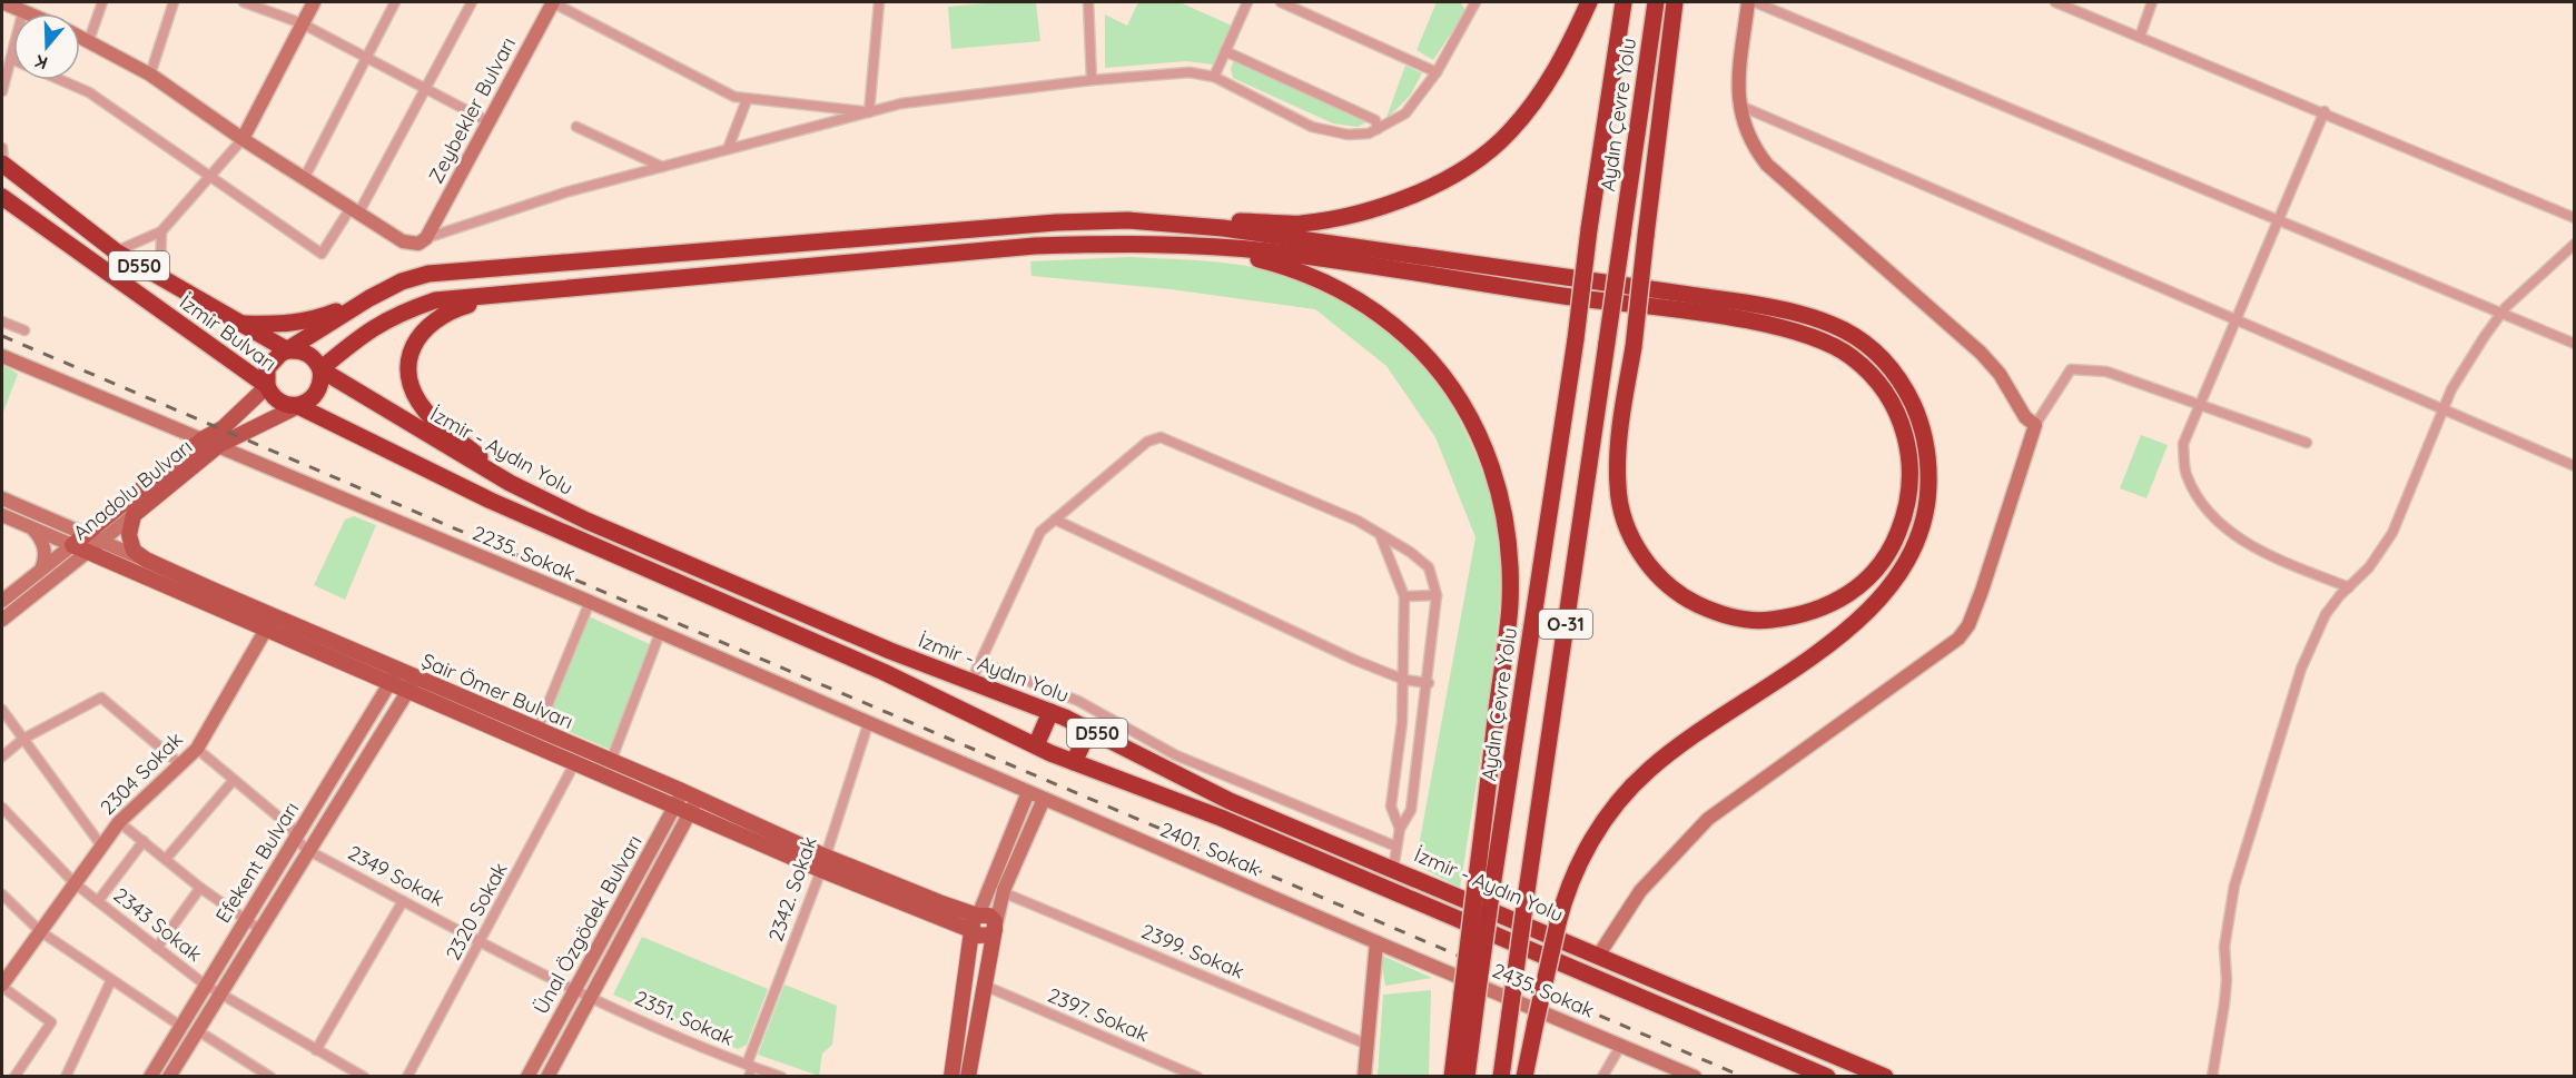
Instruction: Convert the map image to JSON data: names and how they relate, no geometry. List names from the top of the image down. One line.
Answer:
{"streets":{"highway":["Aydın Çevre Yolu","D550","İzmir Bulvarı","İzmir - Aydın Yolu","O-31"],"main road":["Anadolu Bulvarı","Şair Ömer Bulvarı"],"street":["Zeybekler Bulvarı","2235. Sokak","2304 Sokak","2401. Sokak","Efekent Bulvarı","2349 Sokak","2342. Sokak","2320 Sokak","2343 Sokak","Ünal Özgödek Bulvarı","2399. Sokak","2435. Sokak","2397. Sokak","2351. Sokak"]},"crossings":[["D550","İzmir Bulvarı"],["D550","İzmir - Aydın Yolu"],["D550","Anadolu Bulvarı"],["İzmir Bulvarı","İzmir - Aydın Yolu"],["İzmir Bulvarı","Anadolu Bulvarı"],["İzmir - Aydın Yolu","Anadolu Bulvarı"],["Anadolu Bulvarı","2235. Sokak"],["Anadolu Bulvarı","Şair Ömer Bulvarı"],["2235. Sokak","2401. Sokak"],["2235. Sokak","2342. Sokak"],["Şair Ömer Bulvarı","2304 Sokak"],["Şair Ömer Bulvarı","Efekent Bulvarı"],["Şair Ömer Bulvarı","2342. Sokak"],["Şair Ömer Bulvarı","2320 Sokak"],["Şair Ömer Bulvarı","Ünal Özgödek Bulvarı"],["2304 Sokak","2349 Sokak"],["2304 Sokak","2343 Sokak"],["2401. Sokak","2435. Sokak"],["Efekent Bulvarı","2349 Sokak"],["Efekent Bulvarı","2343 Sokak"],["2349 Sokak","2320 Sokak"],["2349 Sokak","Ünal Özgödek Bulvarı"],["2349 Sokak","2351. Sokak"],["2342. Sokak","2351. Sokak"],["Ünal Özgödek Bulvarı","2351. Sokak"]],"north":"bottom"}
